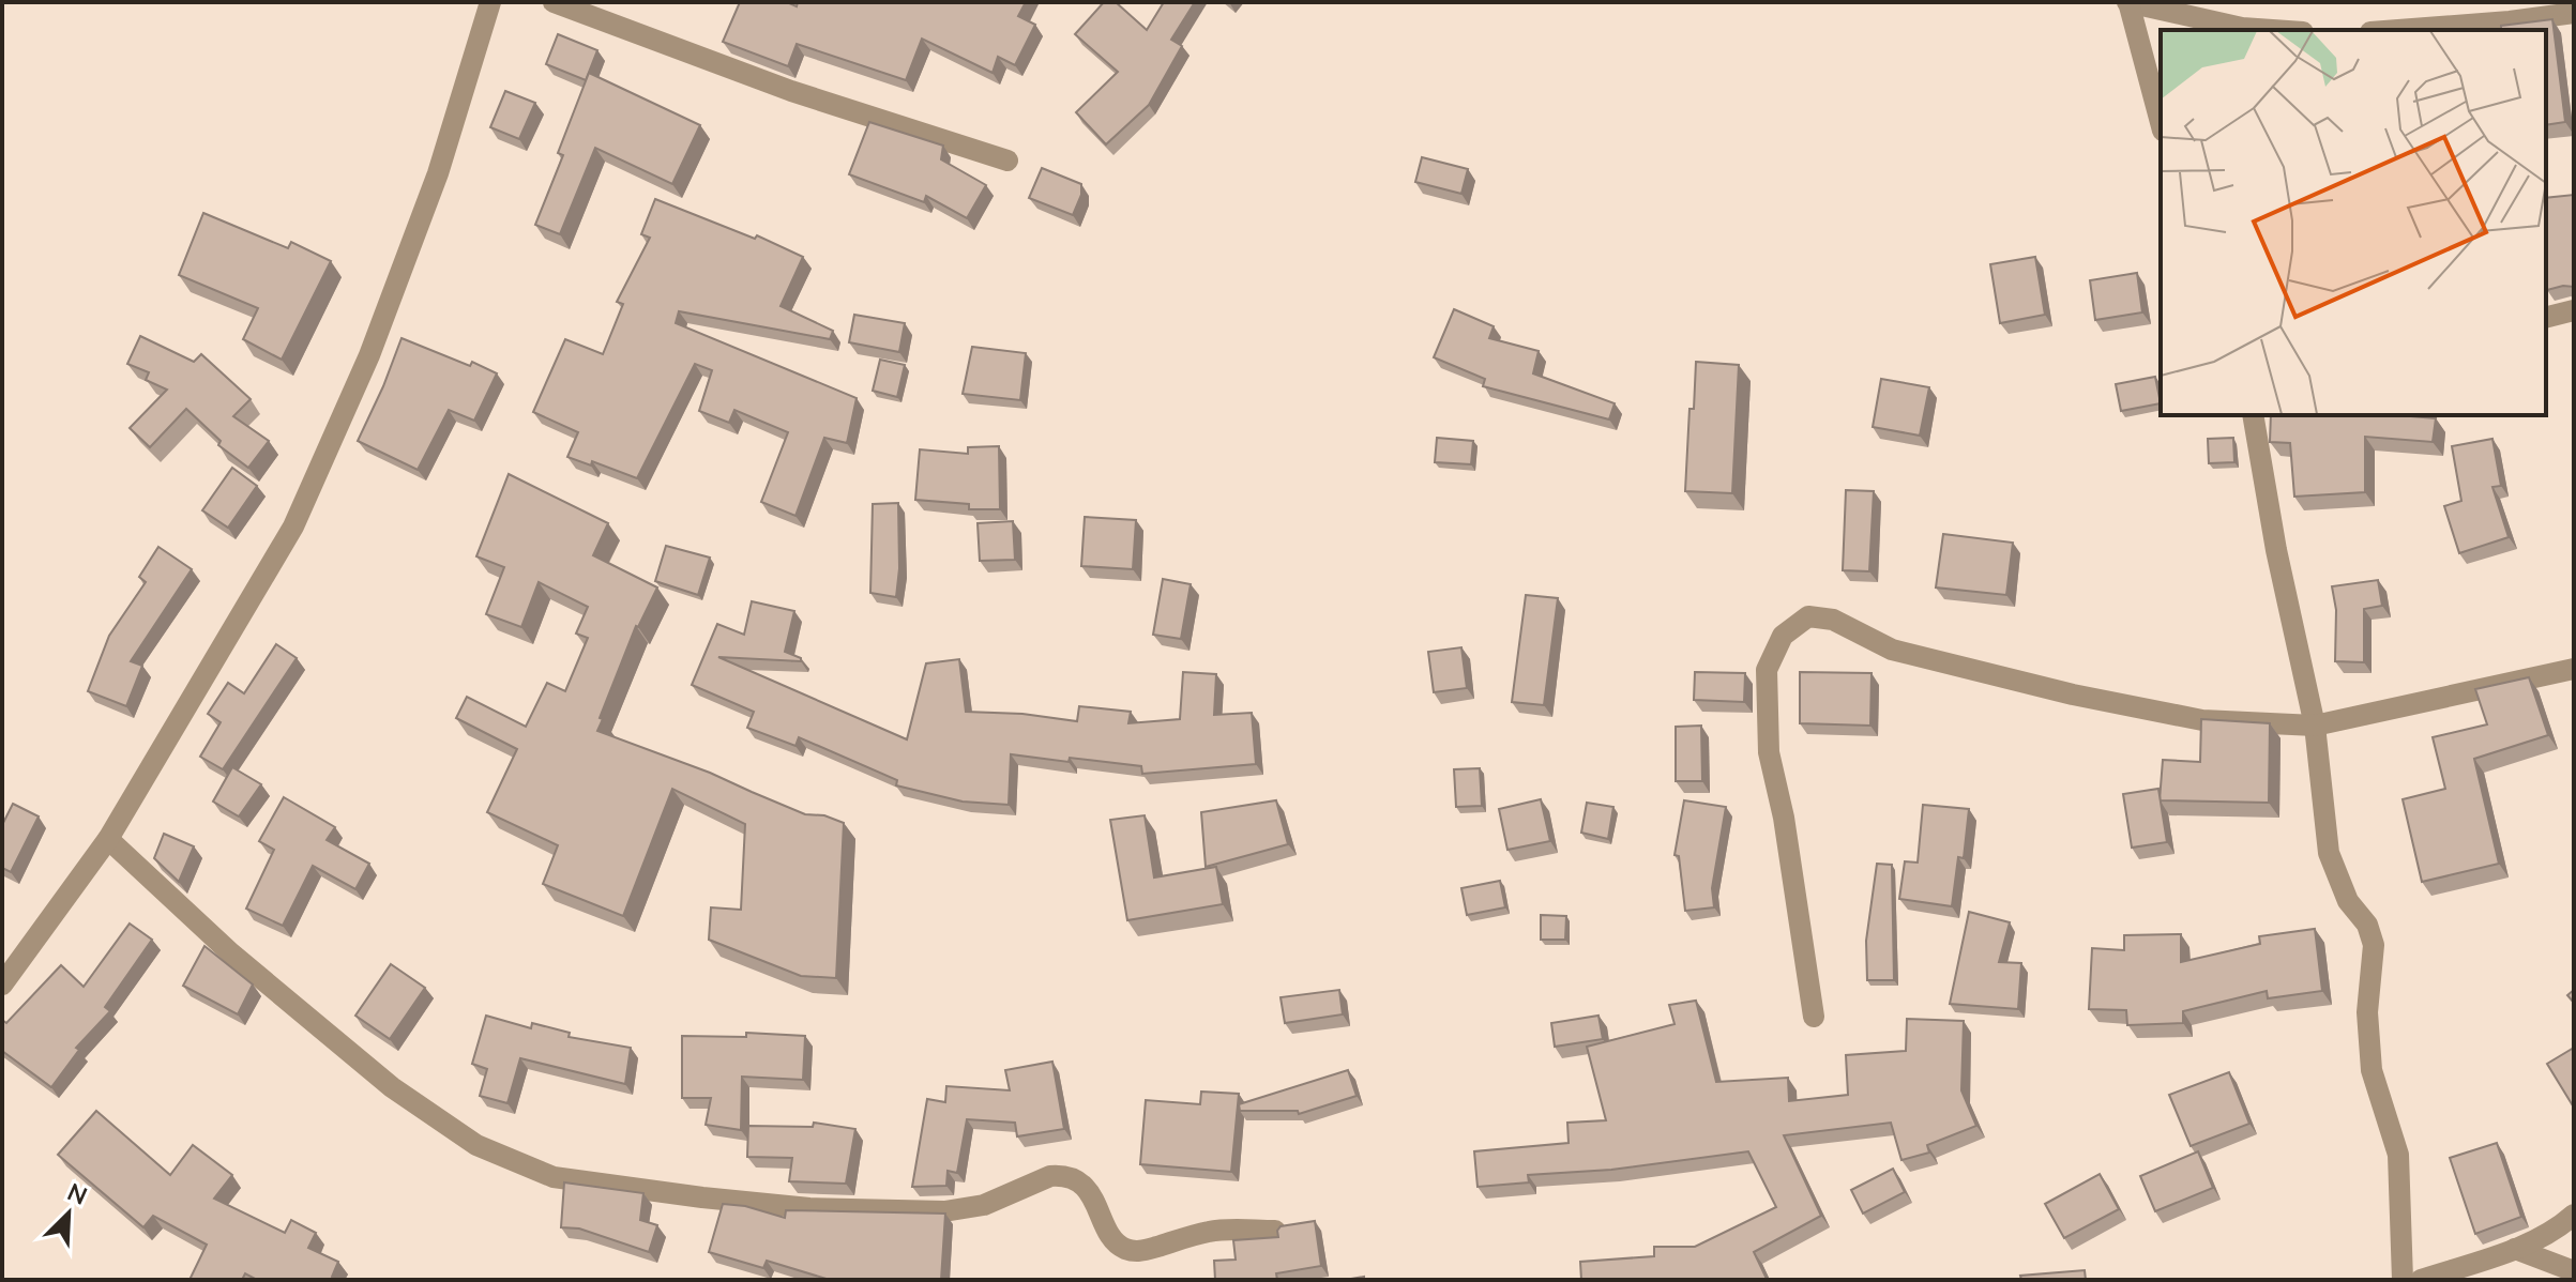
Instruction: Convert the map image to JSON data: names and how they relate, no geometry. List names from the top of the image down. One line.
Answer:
{"north":"top right"}
